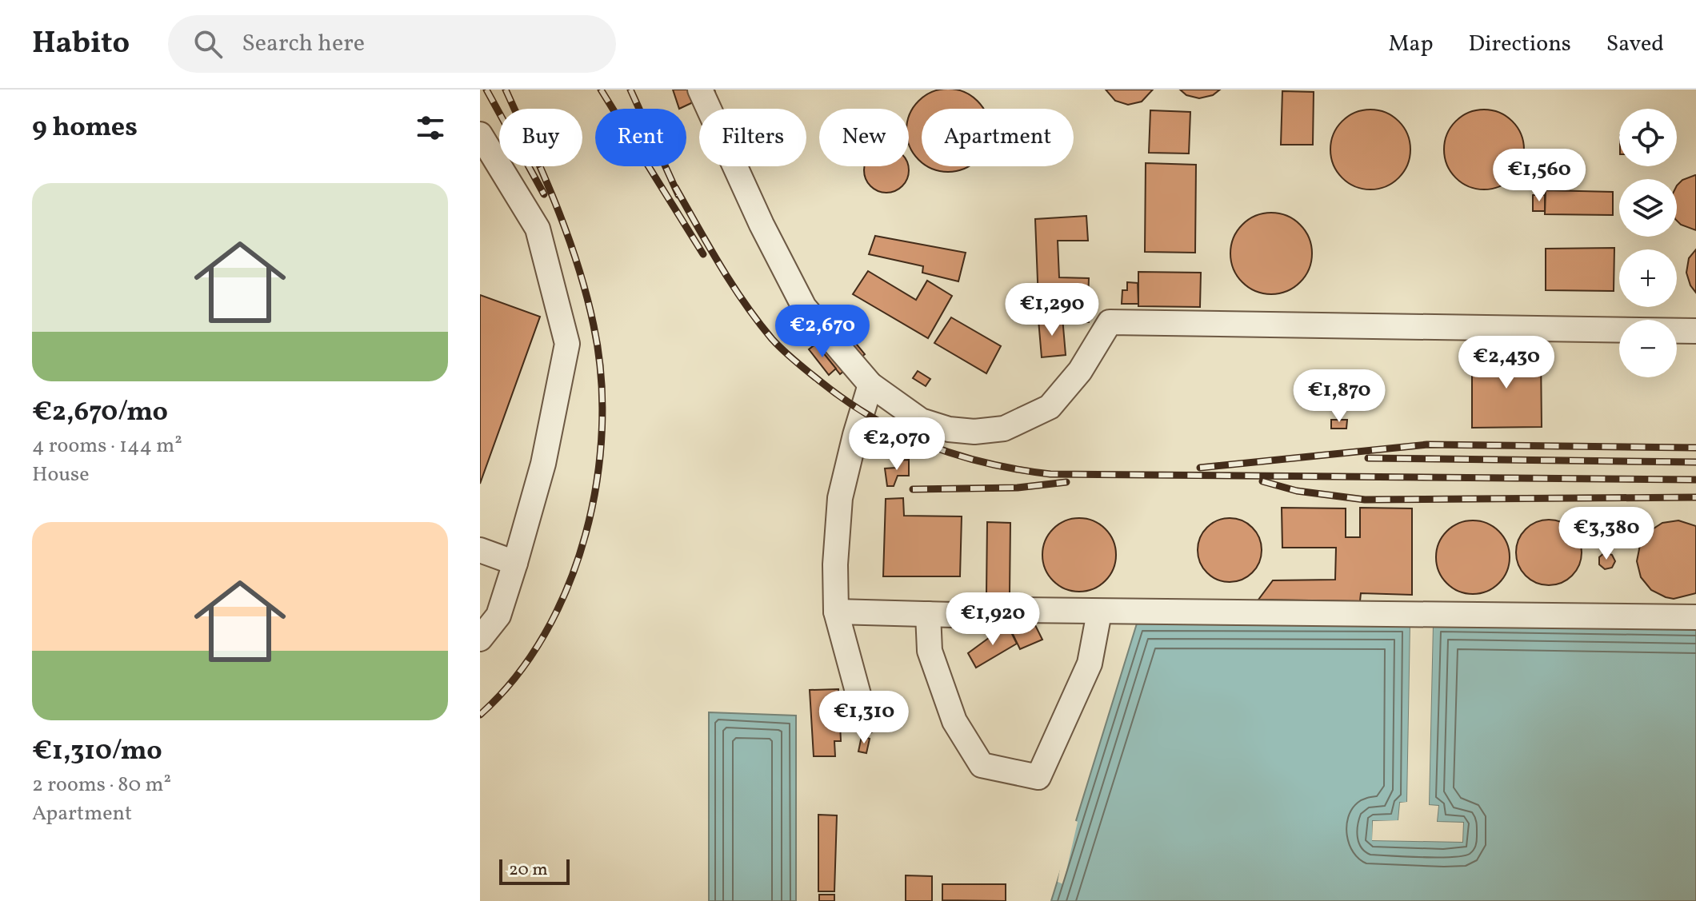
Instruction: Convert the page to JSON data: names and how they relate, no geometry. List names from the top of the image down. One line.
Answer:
{"scale_bar":"20 m","page":{"header":"Habito","search":"Search here","nav":["Map","Directions","Saved"],"heading":"9 homes","map_buttons":["+","−"],"chip":["Buy","Rent","Filters","New","Apartment"],"price":["€1,560","€1,290","€2,670","€2,430","€1,870","€2,070","€3,380","€1,920","€1,310"],"list":[{"name":"€2,670/mo","note":"4 rooms · 144 m² · House"},{"name":"€1,310/mo","note":"2 rooms · 80 m² · Apartment"}],"scale":"20 m"}}
